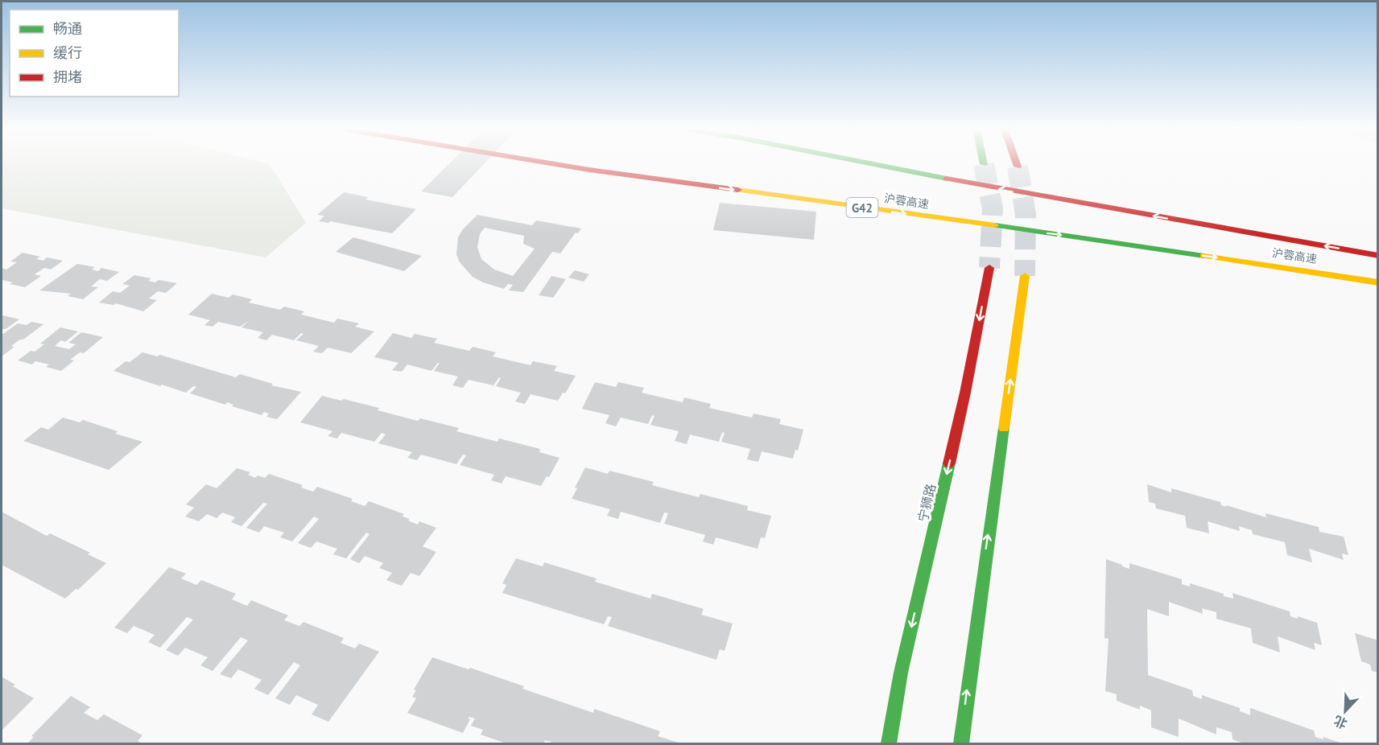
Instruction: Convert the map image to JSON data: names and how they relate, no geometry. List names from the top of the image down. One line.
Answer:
{"streets":{"main road":["沪蓉高速","G42","宁狮路"]},"legend":["畅通","缓行","拥堵"],"north":"bottom left"}
